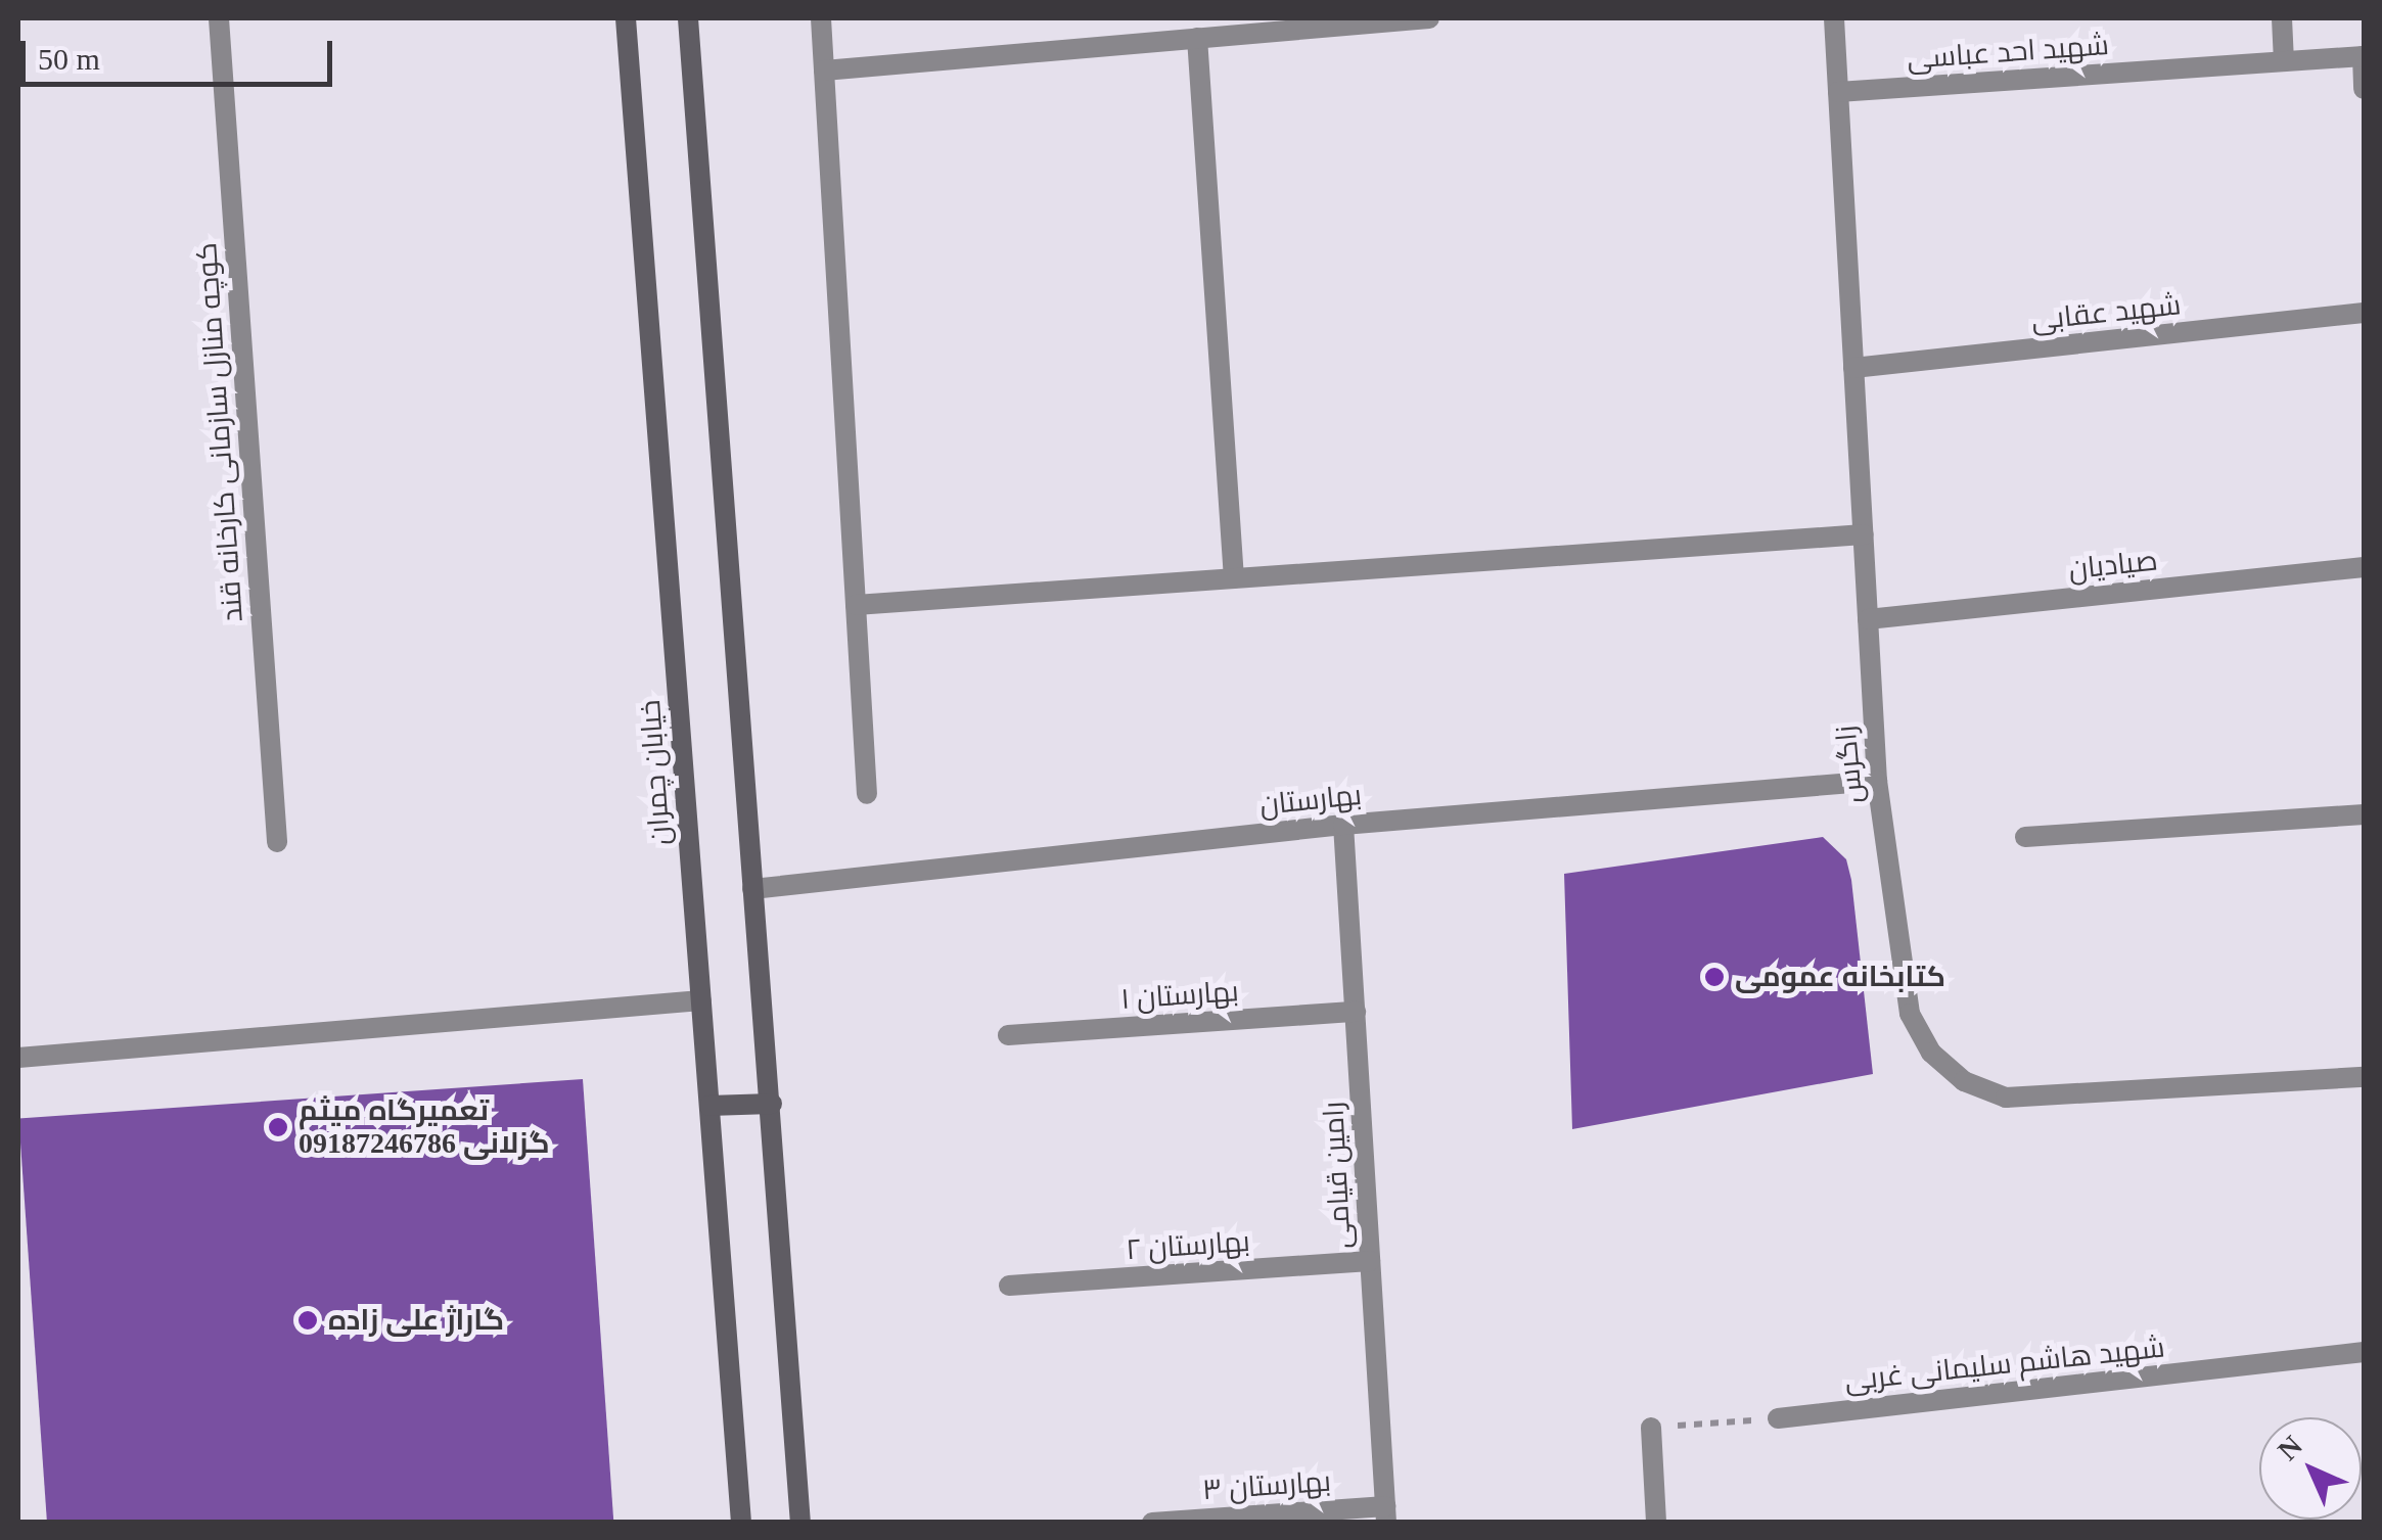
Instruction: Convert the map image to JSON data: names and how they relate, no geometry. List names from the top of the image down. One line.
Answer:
{"streets":{"main road":["خیابان چمران"],"street":["شهید احد عباسی","شهید عقابی","کوچه منازل سازمانی کارخانه قند","صیادیان","زاگرس","بهارستان","بهارستان ۱","رامین قیامی","بهارستان ۲","شهید هاشم سلیمانی غربی","بهارستان ۳"]},"crossings":[["شهید احد عباسی","زاگرس"],["شهید عقابی","زاگرس"],["صیادیان","زاگرس"],["زاگرس","بهارستان"],["بهارستان","رامین قیامی"],["بهارستان ۱","رامین قیامی"],["رامین قیامی","بهارستان ۲"],["رامین قیامی","بهارستان ۳"]],"places":["کتابخانه عمومی","تعمیرگاه میثم گزلانی 09187246786","گاراژ علی زاده"],"scale_bar":"50 m","north":"top left"}
